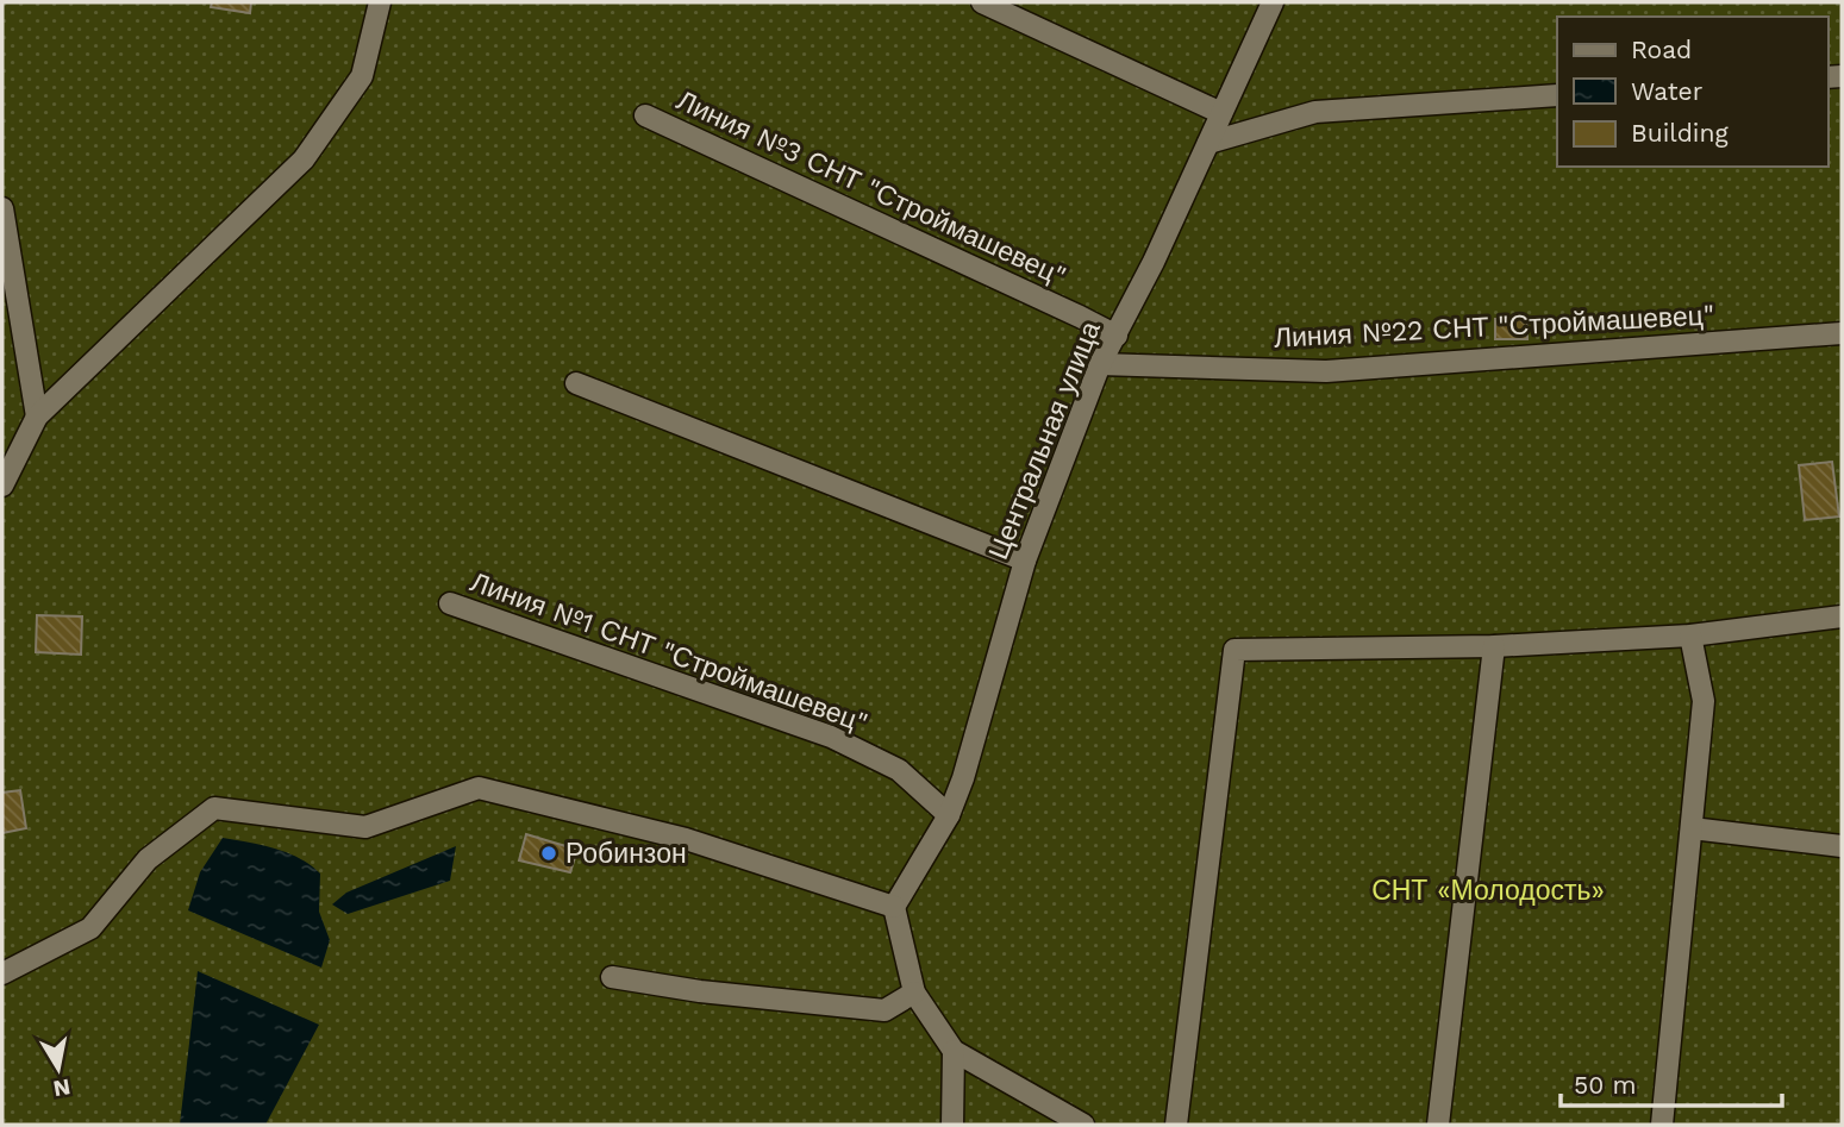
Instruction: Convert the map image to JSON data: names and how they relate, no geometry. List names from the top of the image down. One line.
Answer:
{"streets":{"street":["Линия №3 СНТ \"Строймашевец\"","Линия №22 СНТ \"Строймашевец\"","Центральная улица","Линия №1 СНТ \"Строймашевец\""]},"crossings":[["Линия №3 СНТ \"Строймашевец\"","Центральная улица"],["Линия №22 СНТ \"Строймашевец\"","Центральная улица"],["Центральная улица","Линия №1 СНТ \"Строймашевец\""]],"parks":["СНТ «Молодость»"],"places":["Робинзон"],"legend":["Road","Water","Building"],"scale_bar":"50 m","north":"bottom"}
